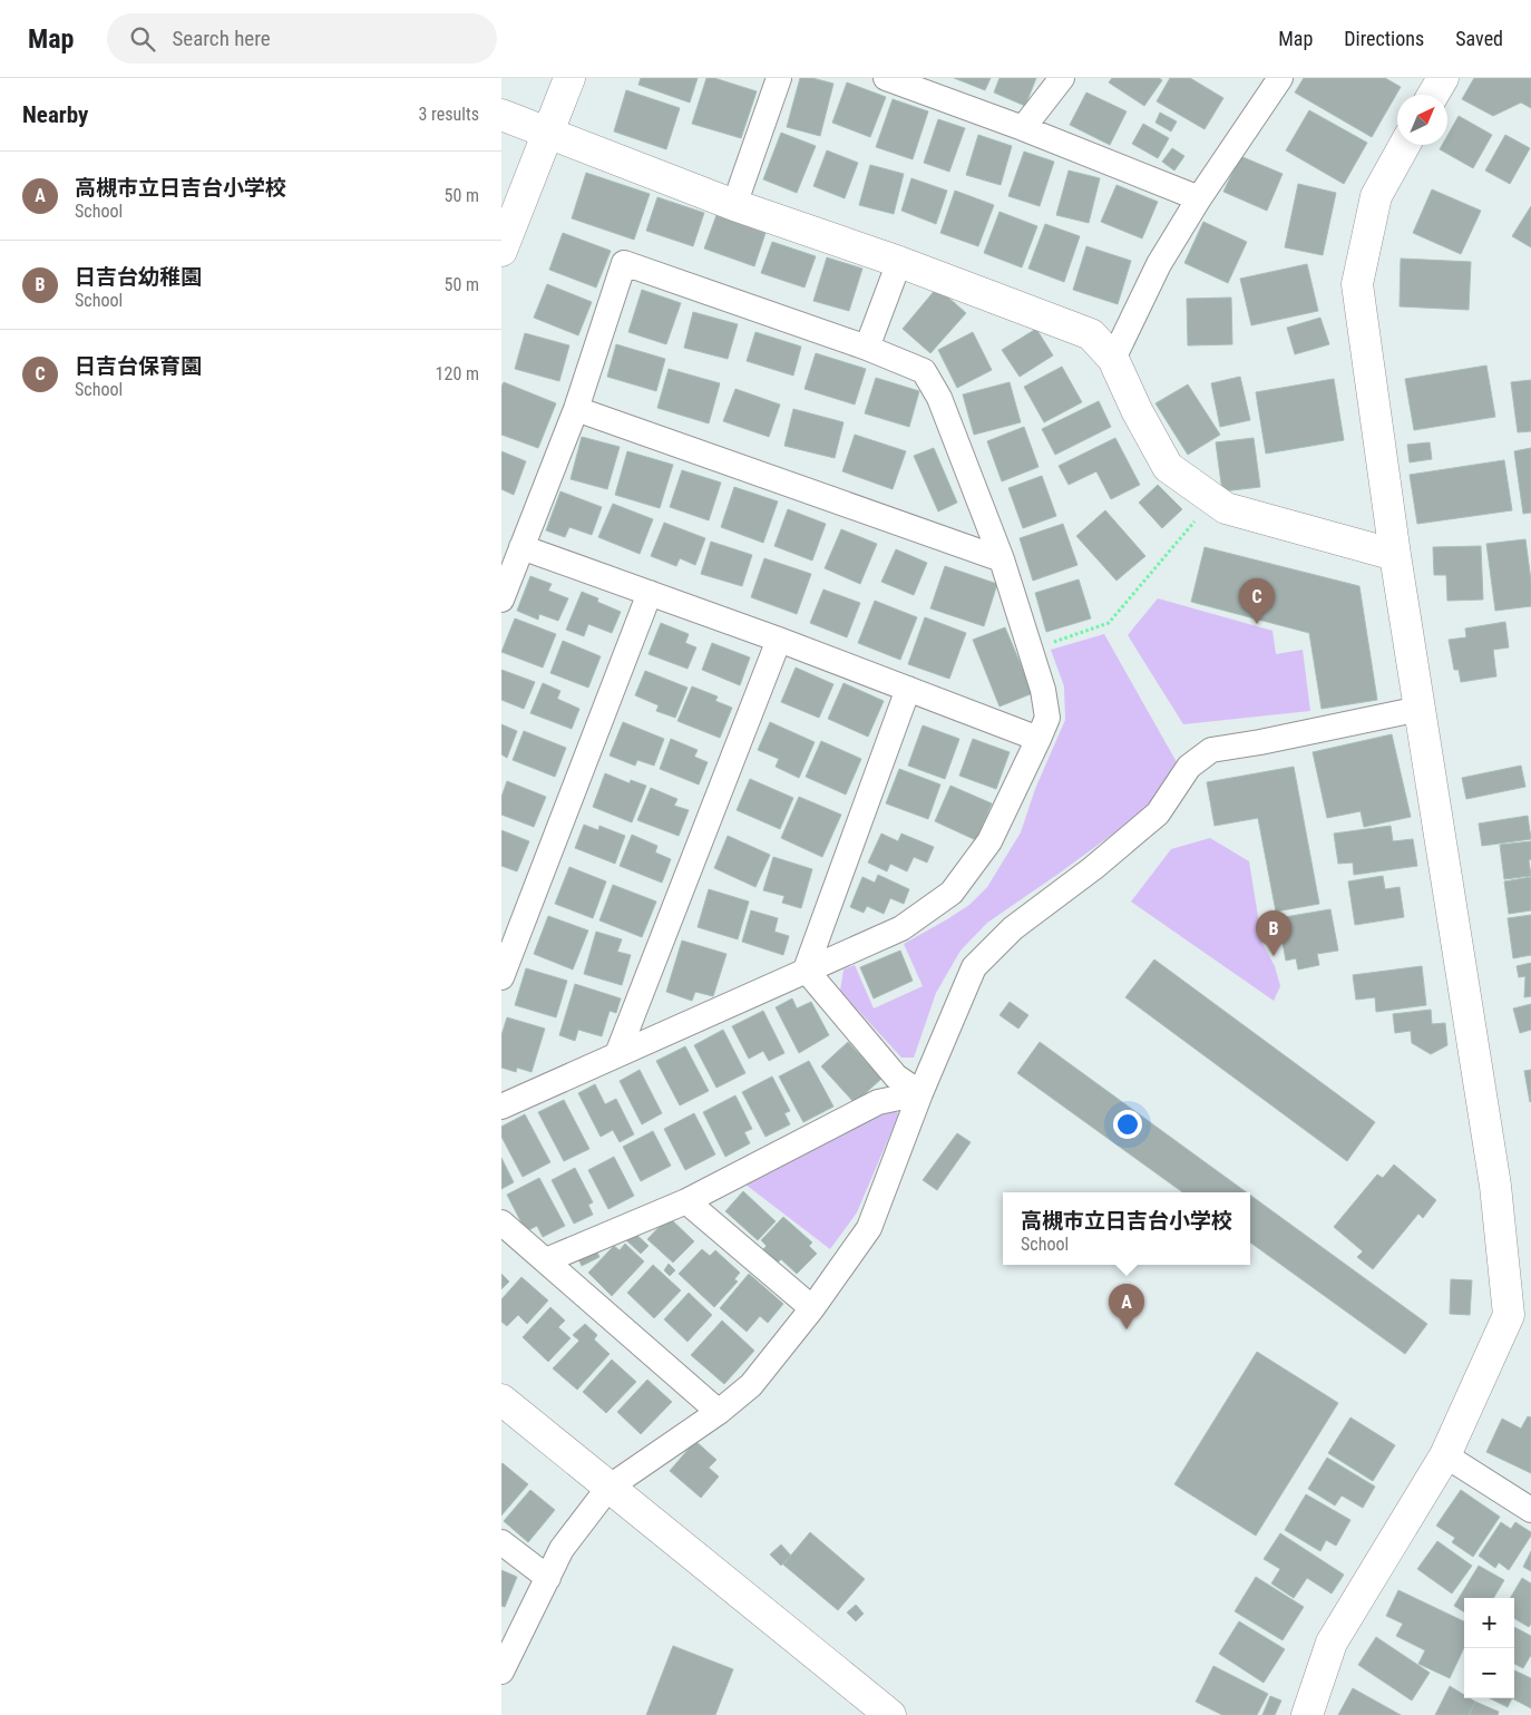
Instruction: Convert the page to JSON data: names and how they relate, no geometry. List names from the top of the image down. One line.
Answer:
{"north":"top right","page":{"header":"Map","search":"Search here","nav":["Map","Directions","Saved"],"heading":["Nearby","3 results"],"list":[{"mark":"A","name":"高槻市立日吉台小学校","note":"School","value":"50 m"},{"mark":"B","name":"日吉台幼稚園","note":"School","value":"50 m"},{"mark":"C","name":"日吉台保育園","note":"School","value":"120 m"}],"pins":["C","B","A"],"popup":["高槻市立日吉台小学校","School"],"map_buttons":["+","−"]}}
